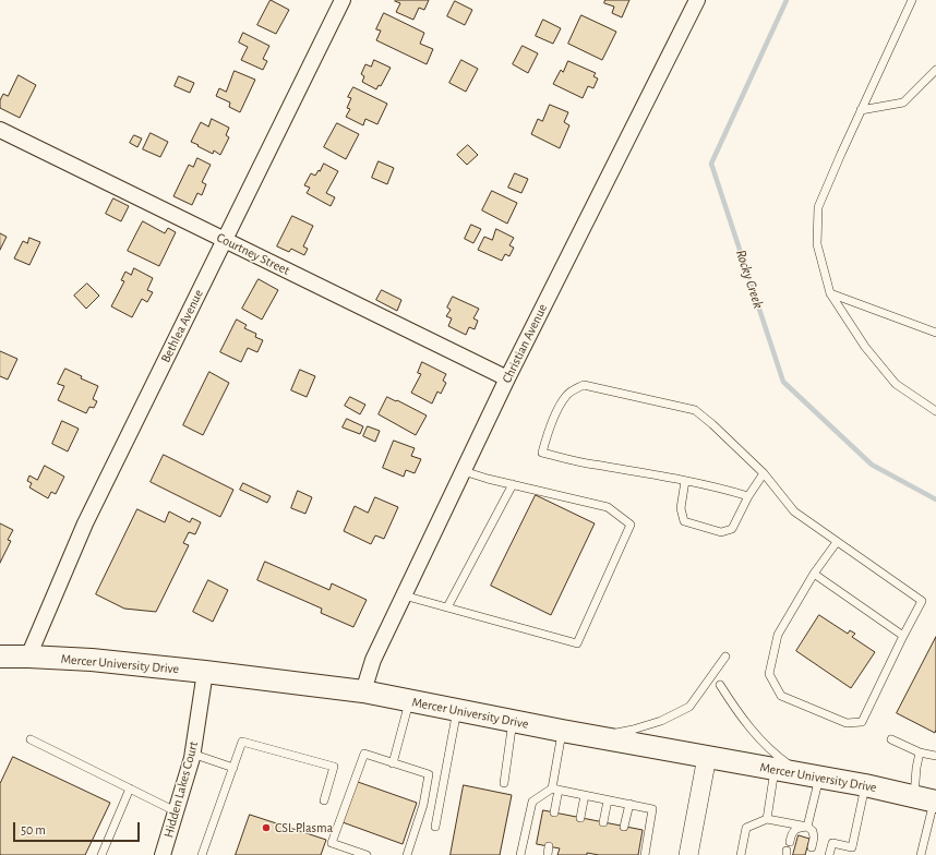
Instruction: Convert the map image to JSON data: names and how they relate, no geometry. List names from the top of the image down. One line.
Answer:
{"streets":{"main road":["Mercer University Drive"],"street":["Courtney Street","Bethlea Avenue","Christian Avenue","Hidden Lakes Court"]},"crossings":[["Courtney Street","Bethlea Avenue"],["Courtney Street","Christian Avenue"],["Bethlea Avenue","Mercer University Drive"],["Christian Avenue","Mercer University Drive"],["Mercer University Drive","Hidden Lakes Court"]],"water":["Rocky Creek"],"places":["CSL Plasma"],"scale_bar":"50 m"}
